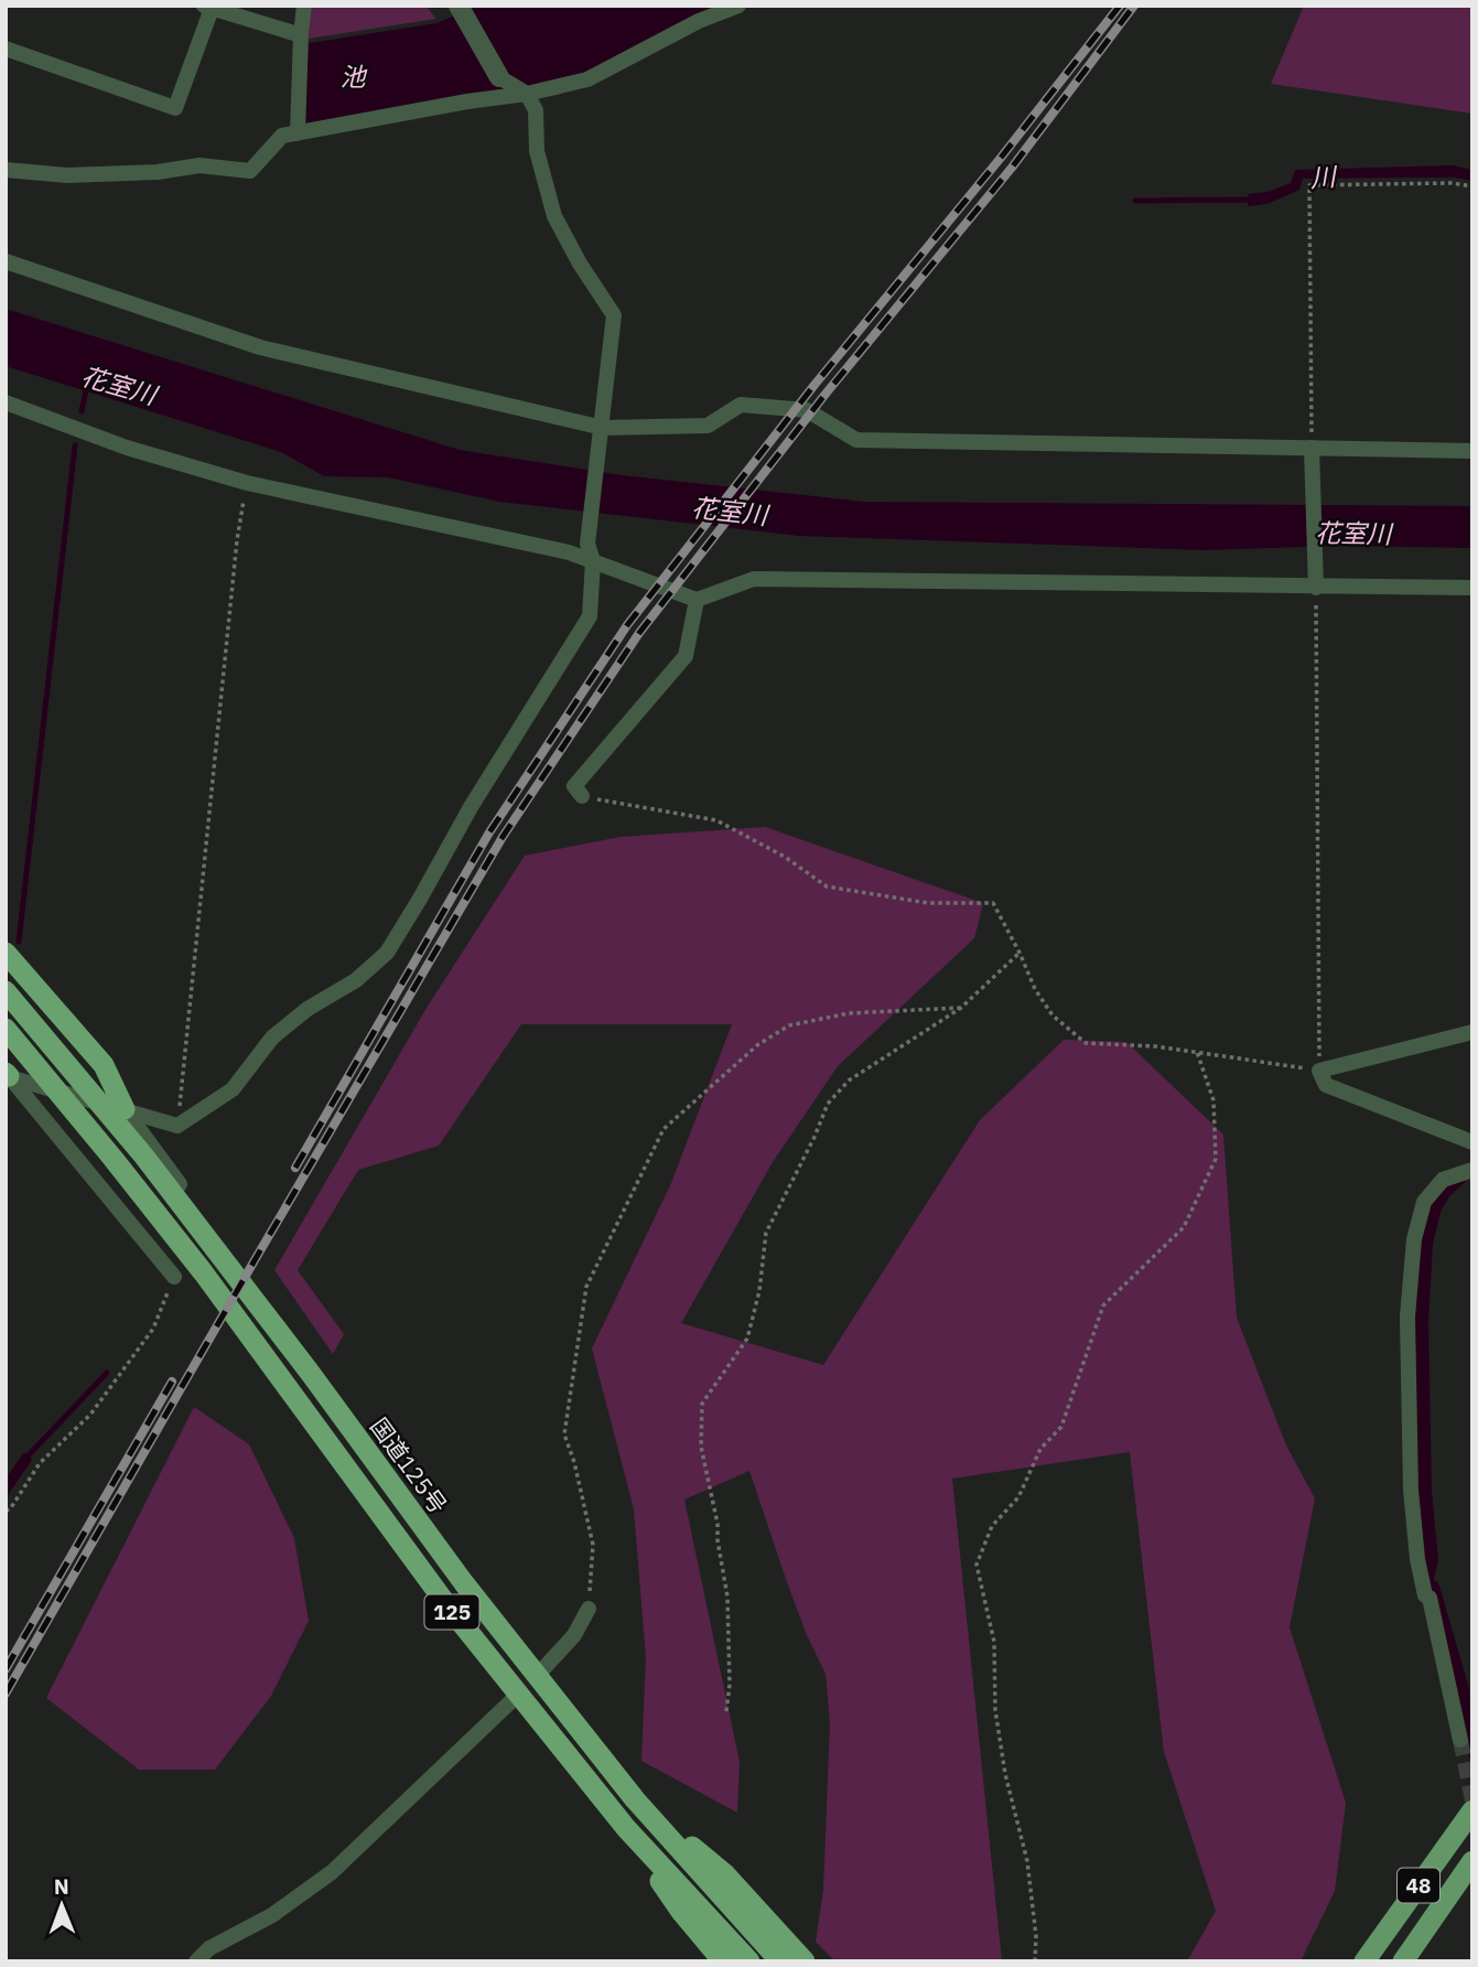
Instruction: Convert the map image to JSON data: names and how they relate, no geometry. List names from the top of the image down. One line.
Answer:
{"streets":{"highway":["国道125号","125"],"main road":["48"]},"water":["池","川","花室川"],"north":"top"}
